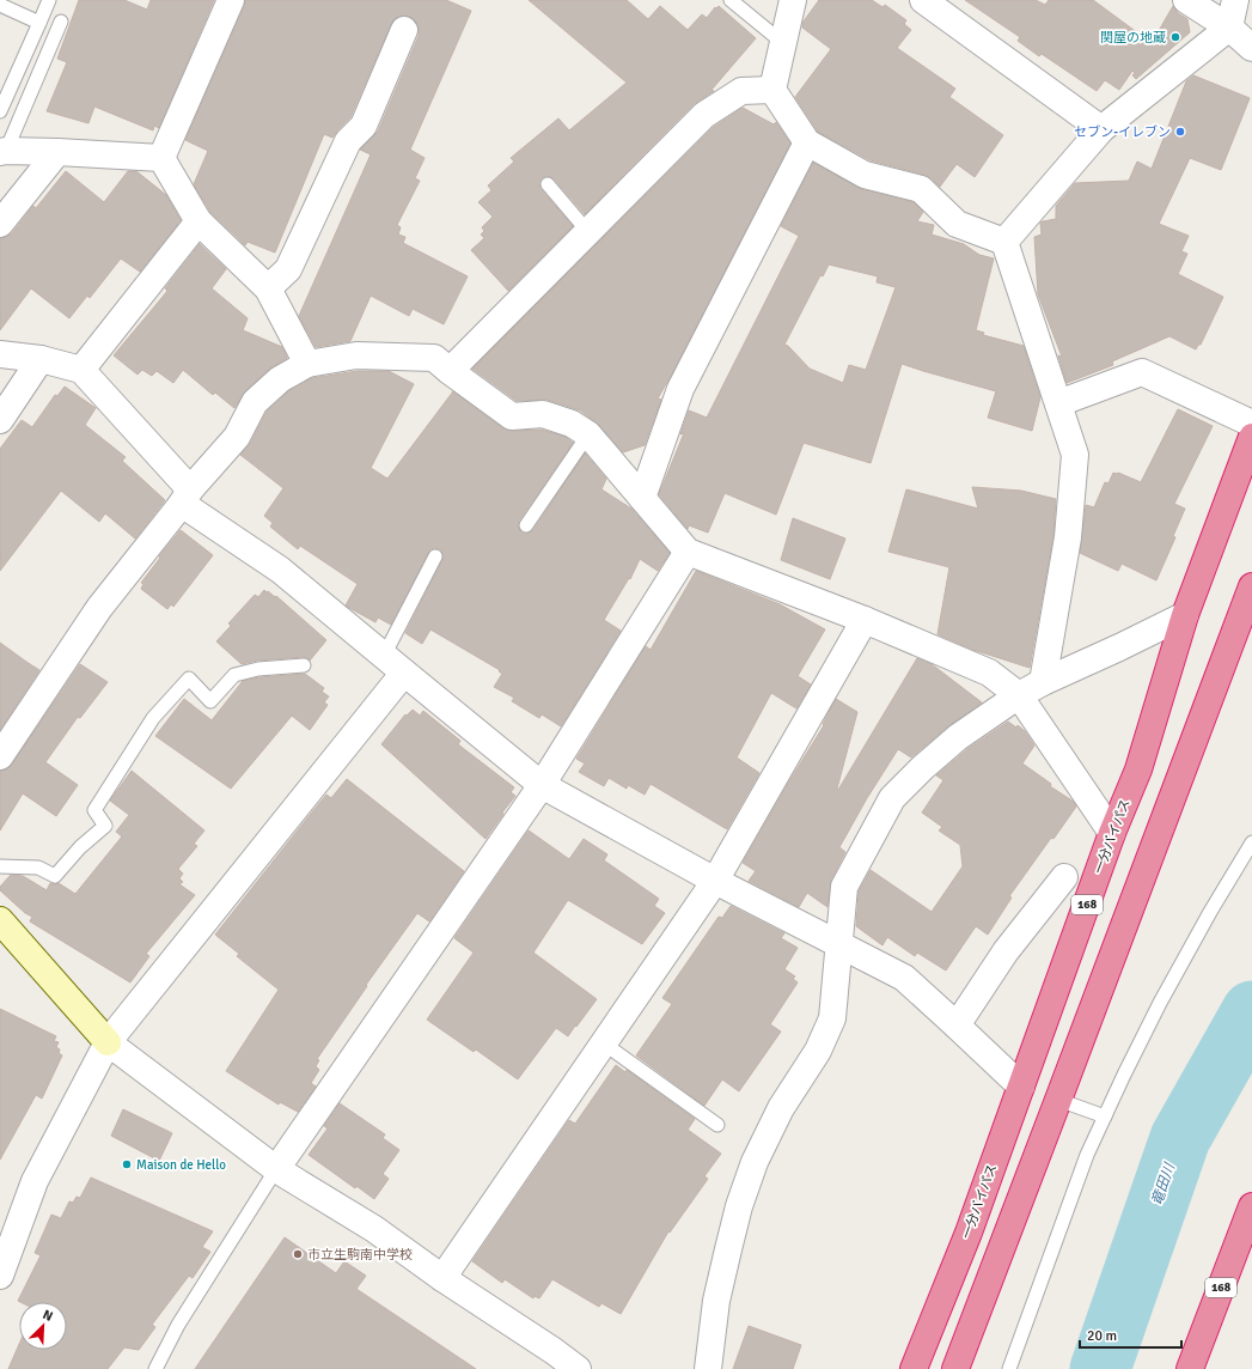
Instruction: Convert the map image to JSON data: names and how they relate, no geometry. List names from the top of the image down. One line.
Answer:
{"streets":{"highway":["一分バイパス","168"]},"water":["竜田川"],"places":["関屋の地蔵","セブン-イレブン","Maison de Hello","市立生駒南中学校"],"scale_bar":"20 m","north":"top right"}
